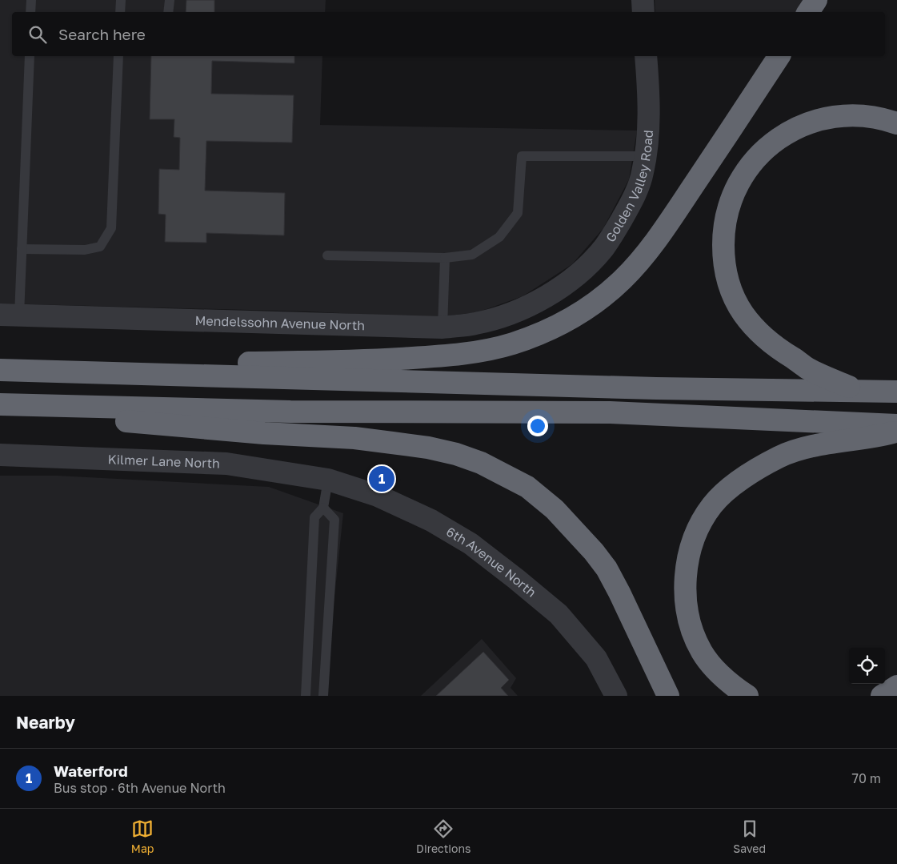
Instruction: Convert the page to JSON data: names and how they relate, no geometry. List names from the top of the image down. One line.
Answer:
{"streets":{"street":["Golden Valley Road","Mendelssohn Avenue North","Kilmer Lane North","6th Avenue North"]},"crossings":[["Golden Valley Road","Mendelssohn Avenue North"],["Kilmer Lane North","6th Avenue North"]],"page":{"search":"Search here","pins":"1","heading":"Nearby","list":[{"mark":"1","name":"Waterford","note":"Bus stop · 6th Avenue North","value":"70 m"}],"nav":["Map","Directions","Saved"]}}
